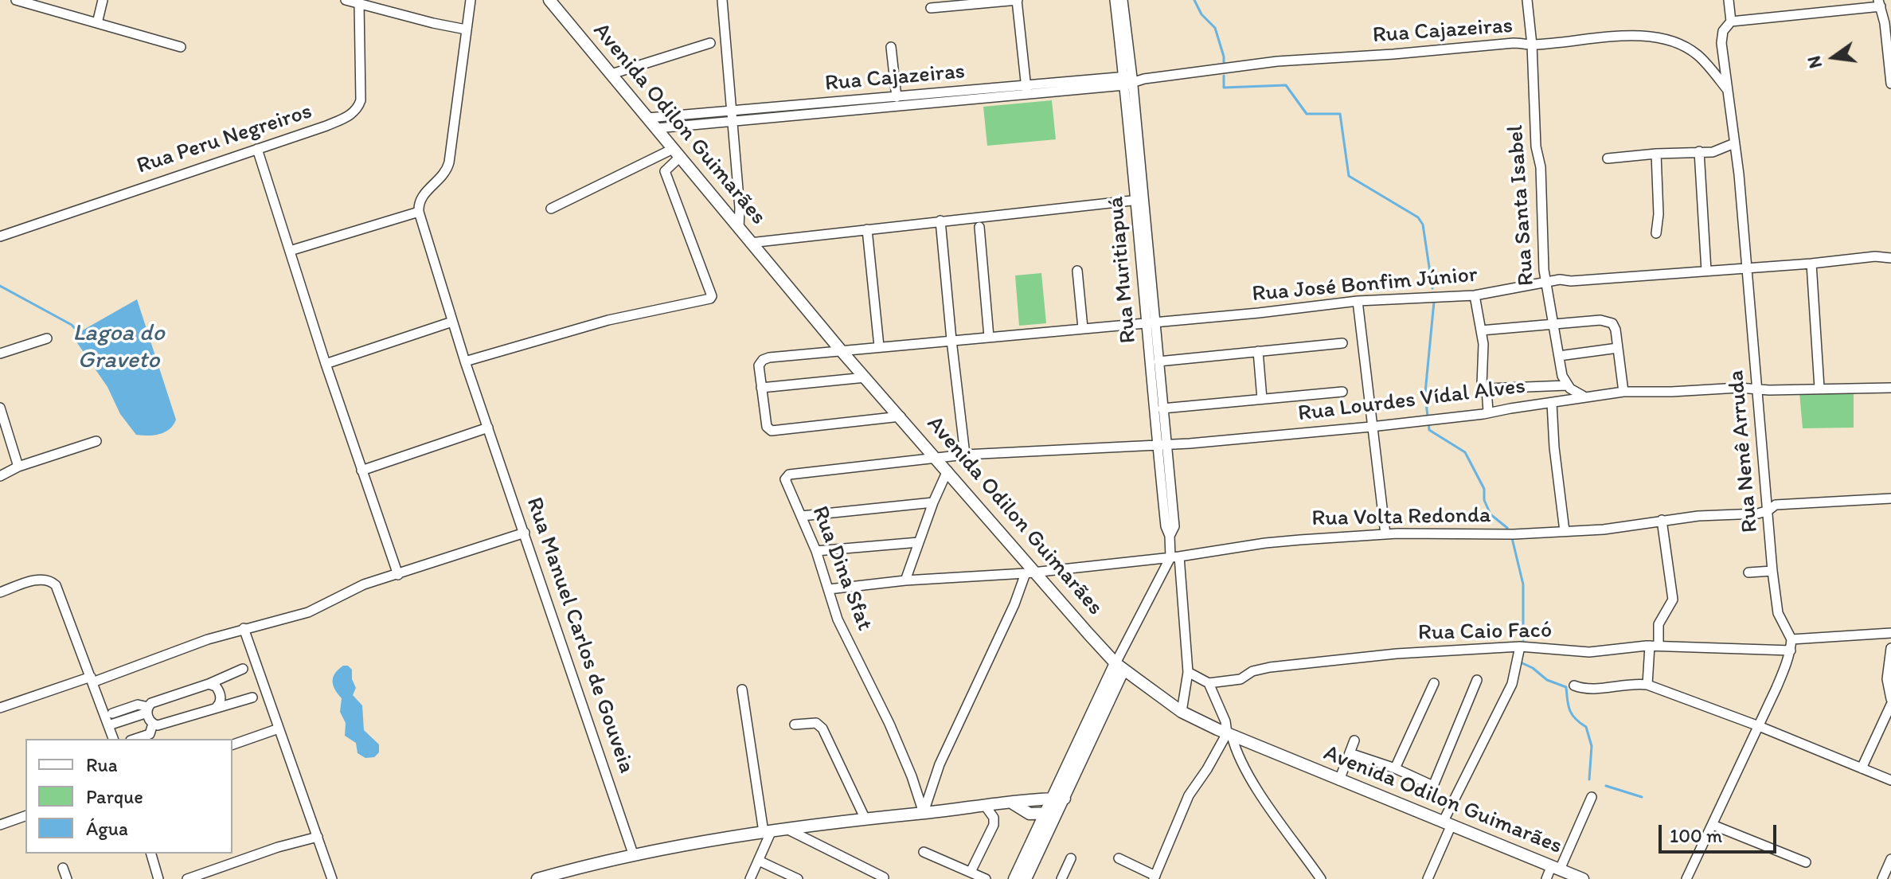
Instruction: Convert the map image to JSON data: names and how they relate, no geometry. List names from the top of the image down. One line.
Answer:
{"streets":{"street":["Rua Cajazeiras","Avenida Odilon Guimarães","Rua Peru Negreiros","Rua Santa Isabel","Rua Muritiapuá","Rua José Bonfim Júnior","Rua Lourdes Vídal Alves","Rua Nenê Arruda","Rua Volta Redonda","Rua Dina Sfat","Rua Caio Facó","Rua Manuel Carlos de Gouveia"]},"crossings":[["Rua Cajazeiras","Avenida Odilon Guimarães"],["Rua Cajazeiras","Rua Santa Isabel"],["Rua Cajazeiras","Rua Muritiapuá"],["Rua Cajazeiras","Rua Nenê Arruda"],["Avenida Odilon Guimarães","Rua Muritiapuá"],["Avenida Odilon Guimarães","Rua José Bonfim Júnior"],["Avenida Odilon Guimarães","Rua Lourdes Vídal Alves"],["Avenida Odilon Guimarães","Rua Volta Redonda"],["Avenida Odilon Guimarães","Rua Dina Sfat"],["Rua Santa Isabel","Rua José Bonfim Júnior"],["Rua Muritiapuá","Rua José Bonfim Júnior"],["Rua Muritiapuá","Rua Lourdes Vídal Alves"],["Rua Muritiapuá","Rua Volta Redonda"],["Rua José Bonfim Júnior","Rua Nenê Arruda"],["Rua Lourdes Vídal Alves","Rua Nenê Arruda"],["Rua Lourdes Vídal Alves","Rua Dina Sfat"],["Rua Nenê Arruda","Rua Volta Redonda"],["Rua Nenê Arruda","Rua Caio Facó"],["Rua Volta Redonda","Rua Dina Sfat"]],"water":["Lagoa do Graveto"],"legend":["Rua","Parque","Água"],"scale_bar":"100 m","north":"left"}
